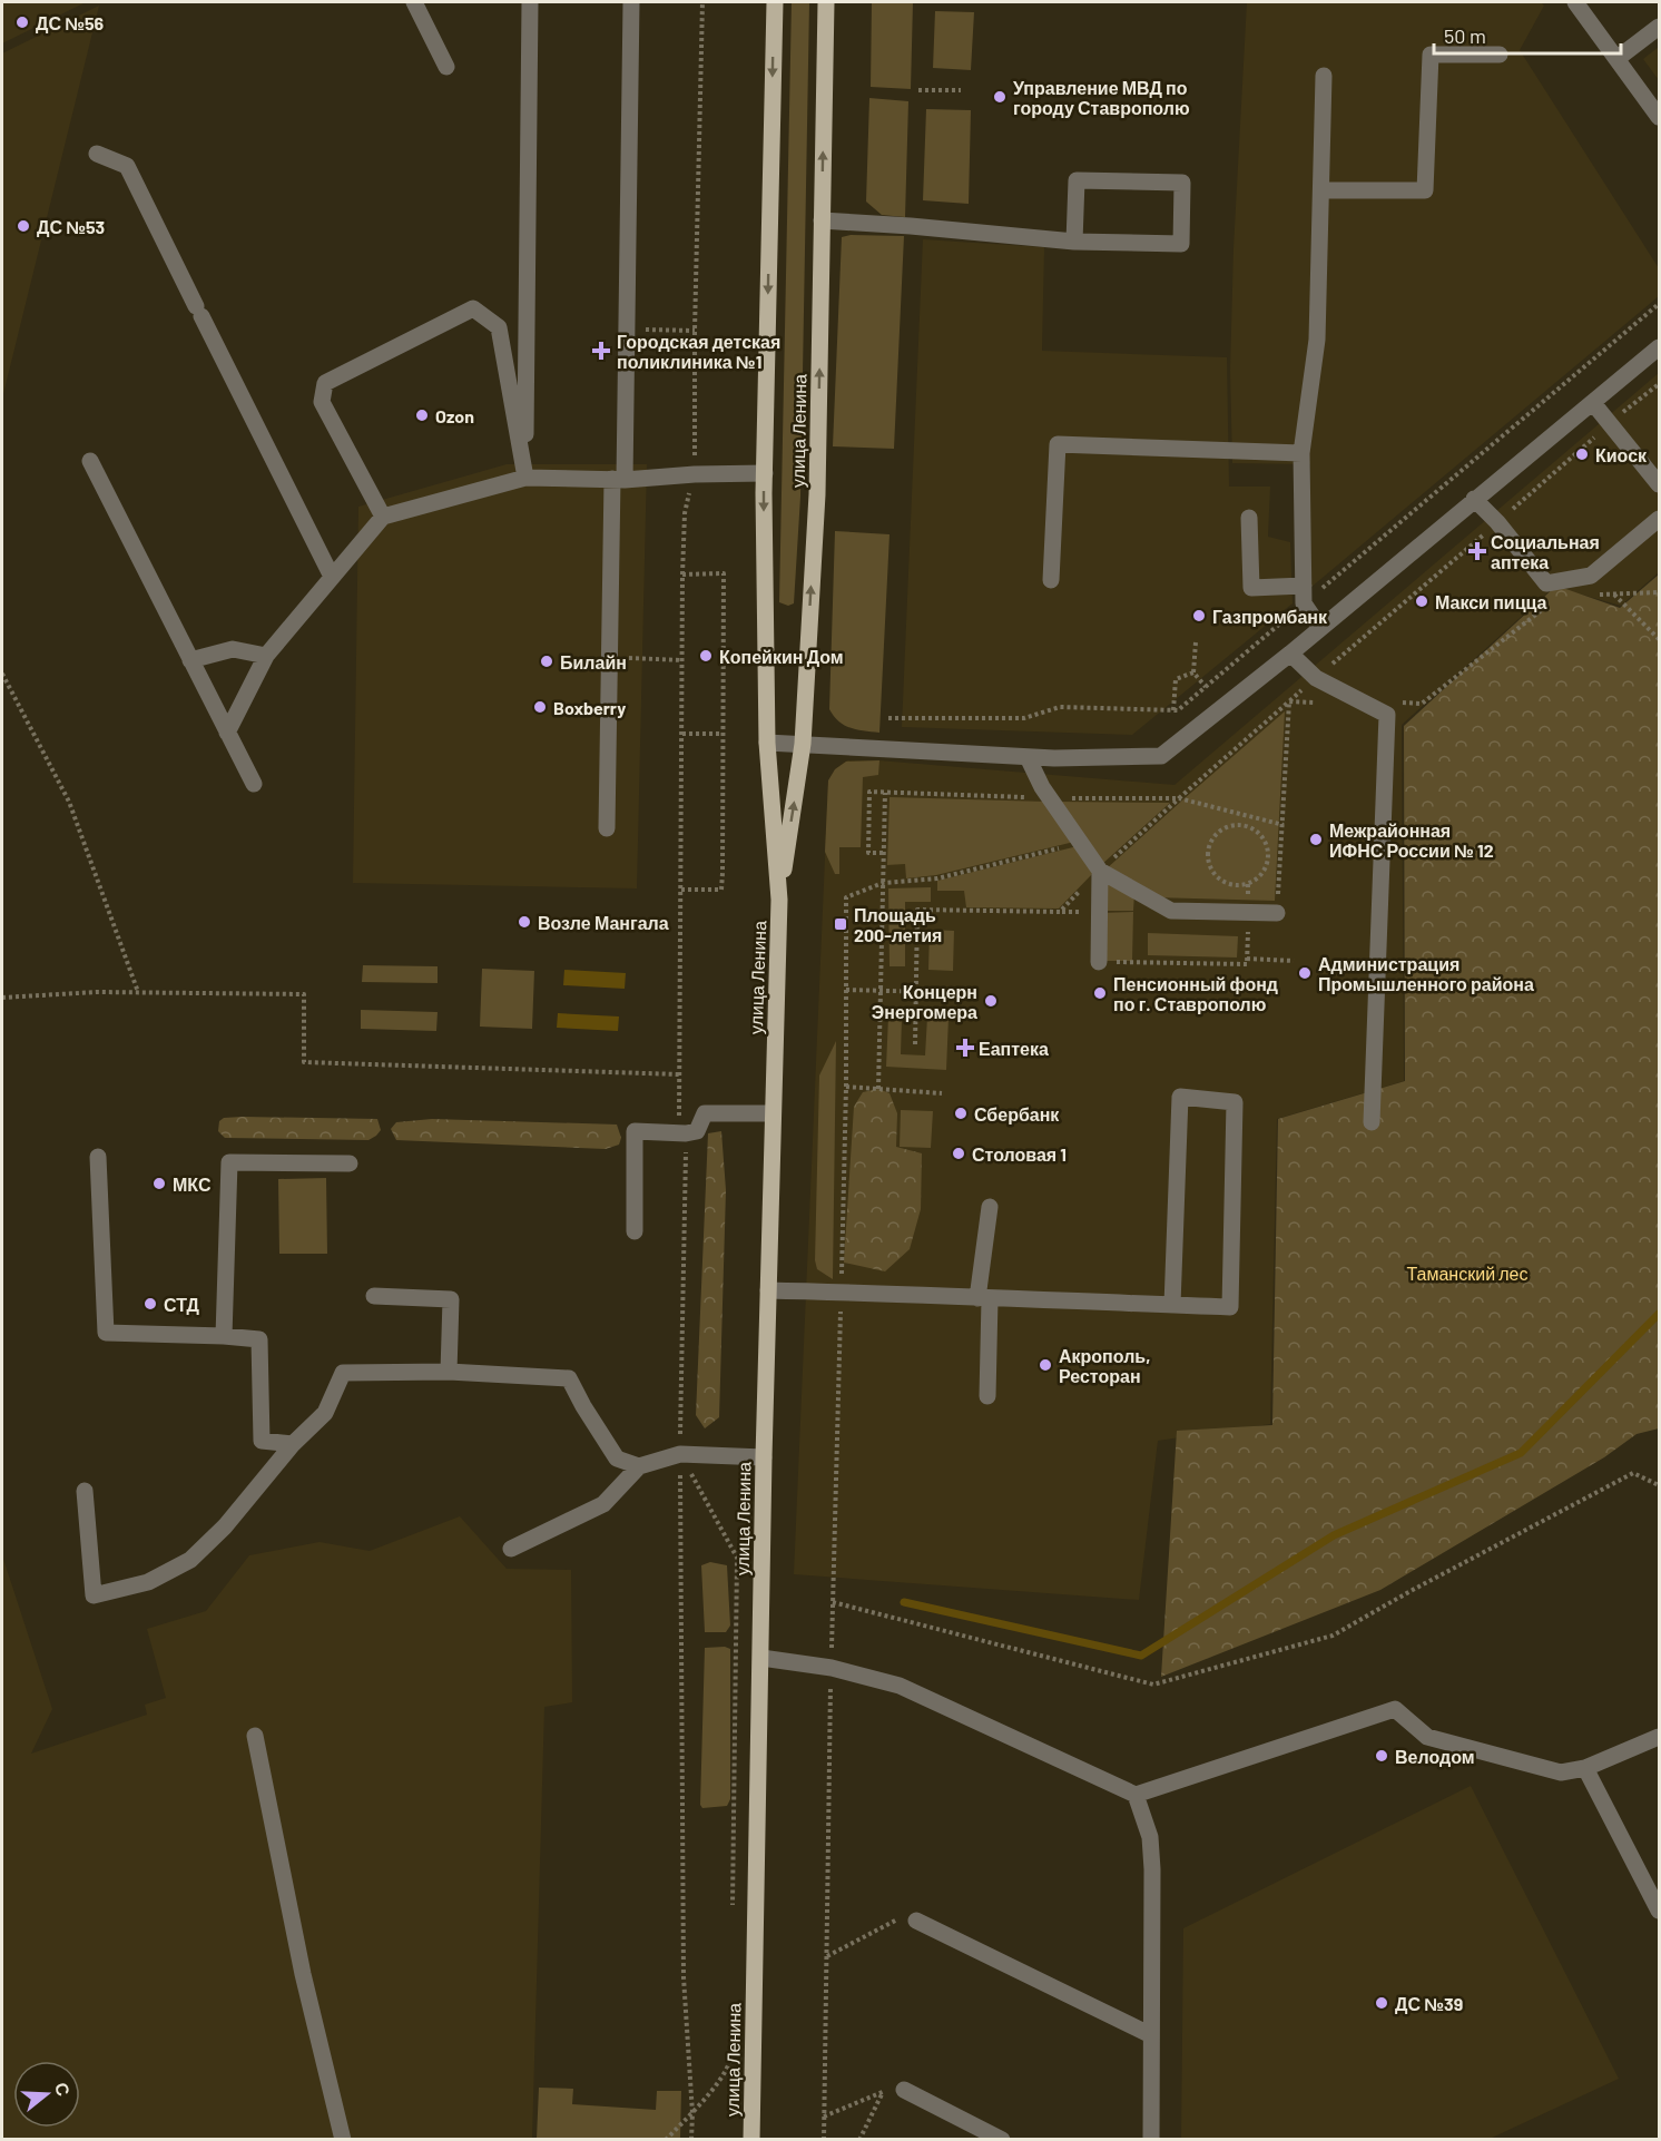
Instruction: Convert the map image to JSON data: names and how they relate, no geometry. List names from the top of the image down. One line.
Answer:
{"streets":{"main road":["улица Ленина"]},"parks":["Таманский лес"],"places":{"other":["ДС №56","Управление МВД по городу Ставрополю","ДС №53","Ozon","Киоск","Макси пицца","Газпромбанк","Копейкин Дом","Билайн","Boxberry","Межрайонная ИФНС России № 12","Возле Мангала","Администрация Промышленного района","Пенсионный фонд по г. Ставрополю","Концерн Энергомера","Сбербанк","Столовая 1","МКС","СТД","Акрополь, Ресторан","Велодом","ДС №39"],"health":["Городская детская поликлиника №1","Социальная аптека","Еаптека"],"transit":["Площадь 200-летия"]},"scale_bar":"50 m","north":"right"}
